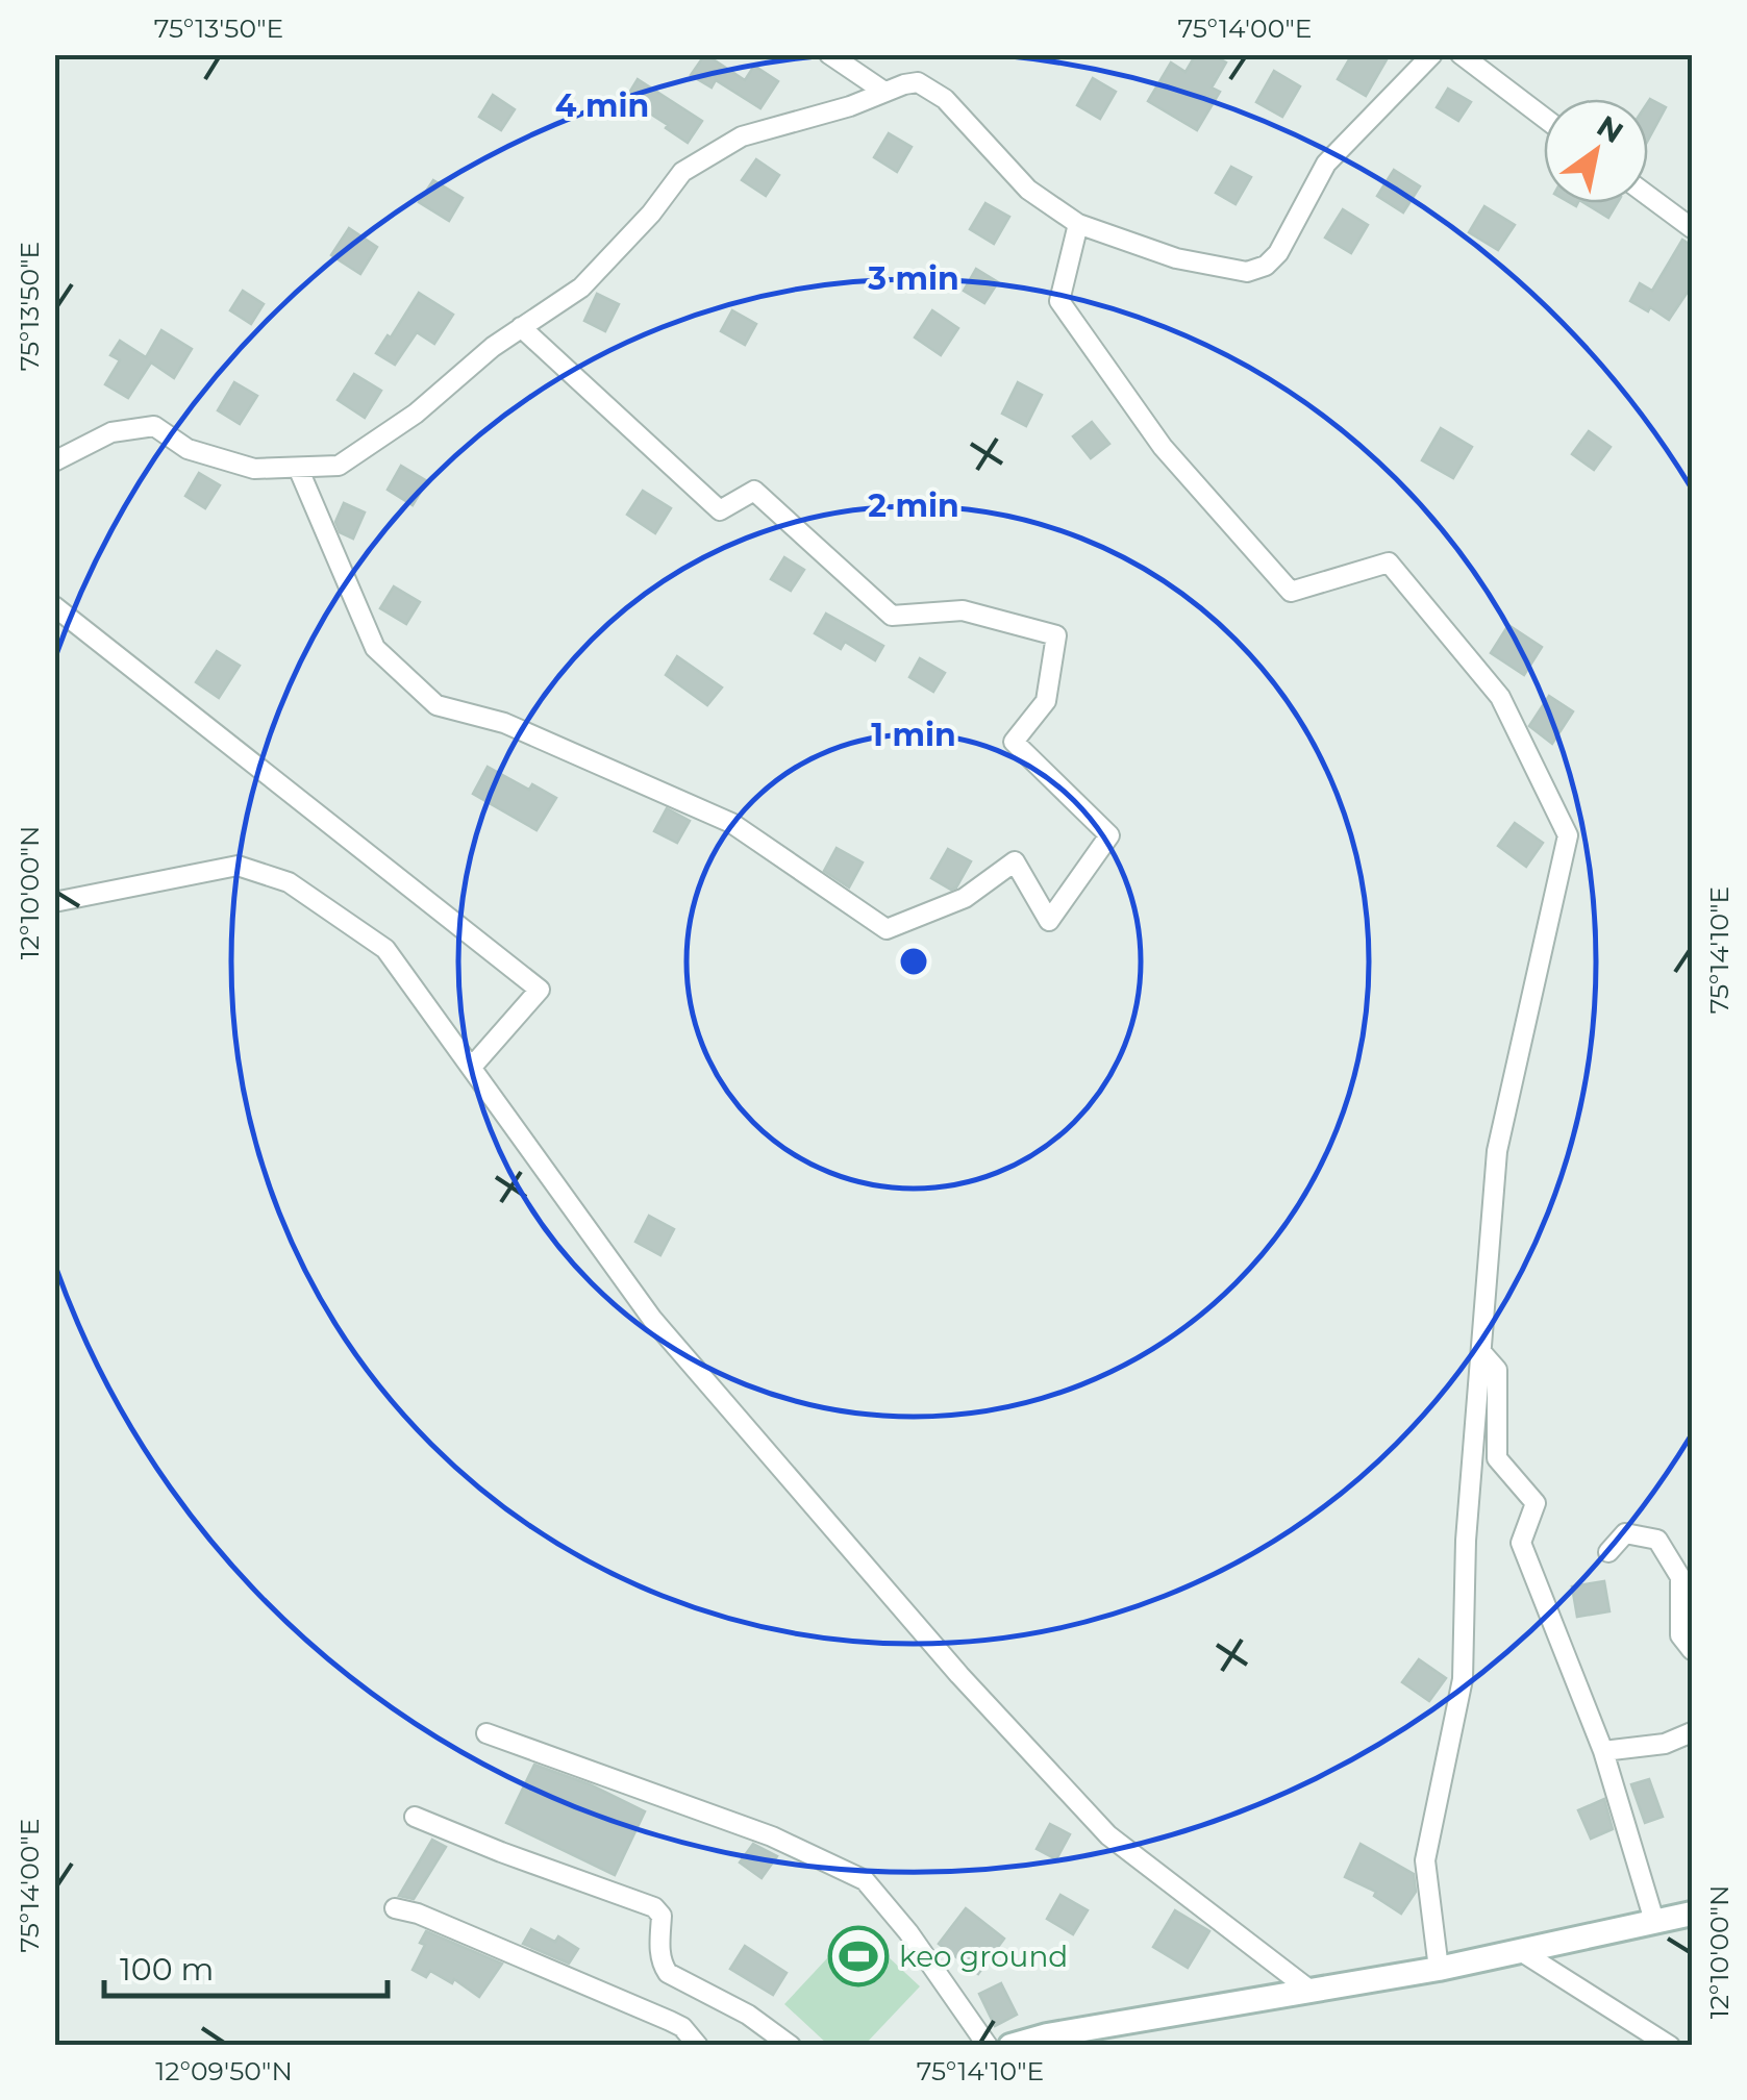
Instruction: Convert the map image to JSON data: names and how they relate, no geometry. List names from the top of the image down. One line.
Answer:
{"places":{"sports":["keo ground"]},"scale_bar":"100 m","north":"top right","coordinates":["75°13'50\"E","75°14'00\"E","12°10'00\"N","75°14'10\"E","12°09'50\"N"],"rings":["4 min","3 min","2 min","1 min"]}
